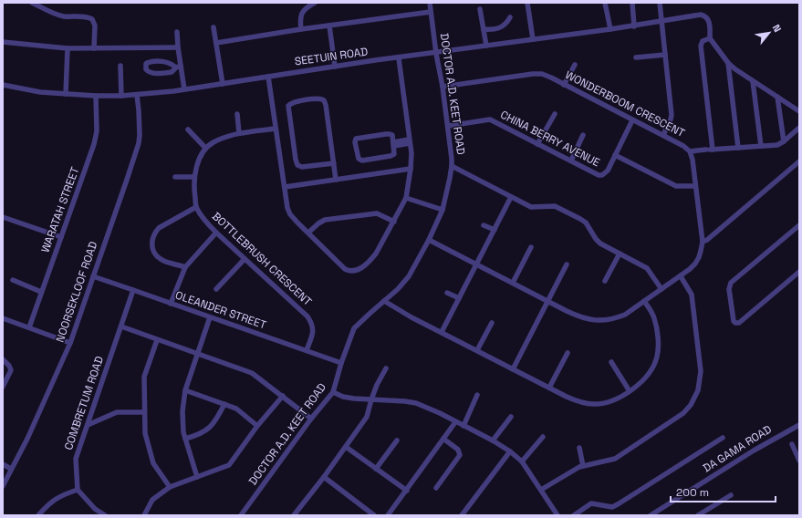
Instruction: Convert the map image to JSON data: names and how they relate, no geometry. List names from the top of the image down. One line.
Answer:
{"streets":{"street":["SEETUIN ROAD","DOCTOR A.D. KEET ROAD","WONDERBOOM CRESCENT","CHINA BERRY AVENUE","WARATAH STREET","BOTTLEBRUSH CRESCENT","NOORSEKLOOF ROAD","OLEANDER STREET","COMBRETUM ROAD","DA GAMA ROAD"]},"crossings":[["SEETUIN ROAD","DOCTOR A.D. KEET ROAD"],["SEETUIN ROAD","WARATAH STREET"],["SEETUIN ROAD","NOORSEKLOOF ROAD"],["DOCTOR A.D. KEET ROAD","WONDERBOOM CRESCENT"],["DOCTOR A.D. KEET ROAD","CHINA BERRY AVENUE"],["DOCTOR A.D. KEET ROAD","OLEANDER STREET"],["WONDERBOOM CRESCENT","CHINA BERRY AVENUE"],["BOTTLEBRUSH CRESCENT","OLEANDER STREET"],["NOORSEKLOOF ROAD","OLEANDER STREET"],["OLEANDER STREET","COMBRETUM ROAD"]],"scale_bar":"200 m","north":"top right"}
